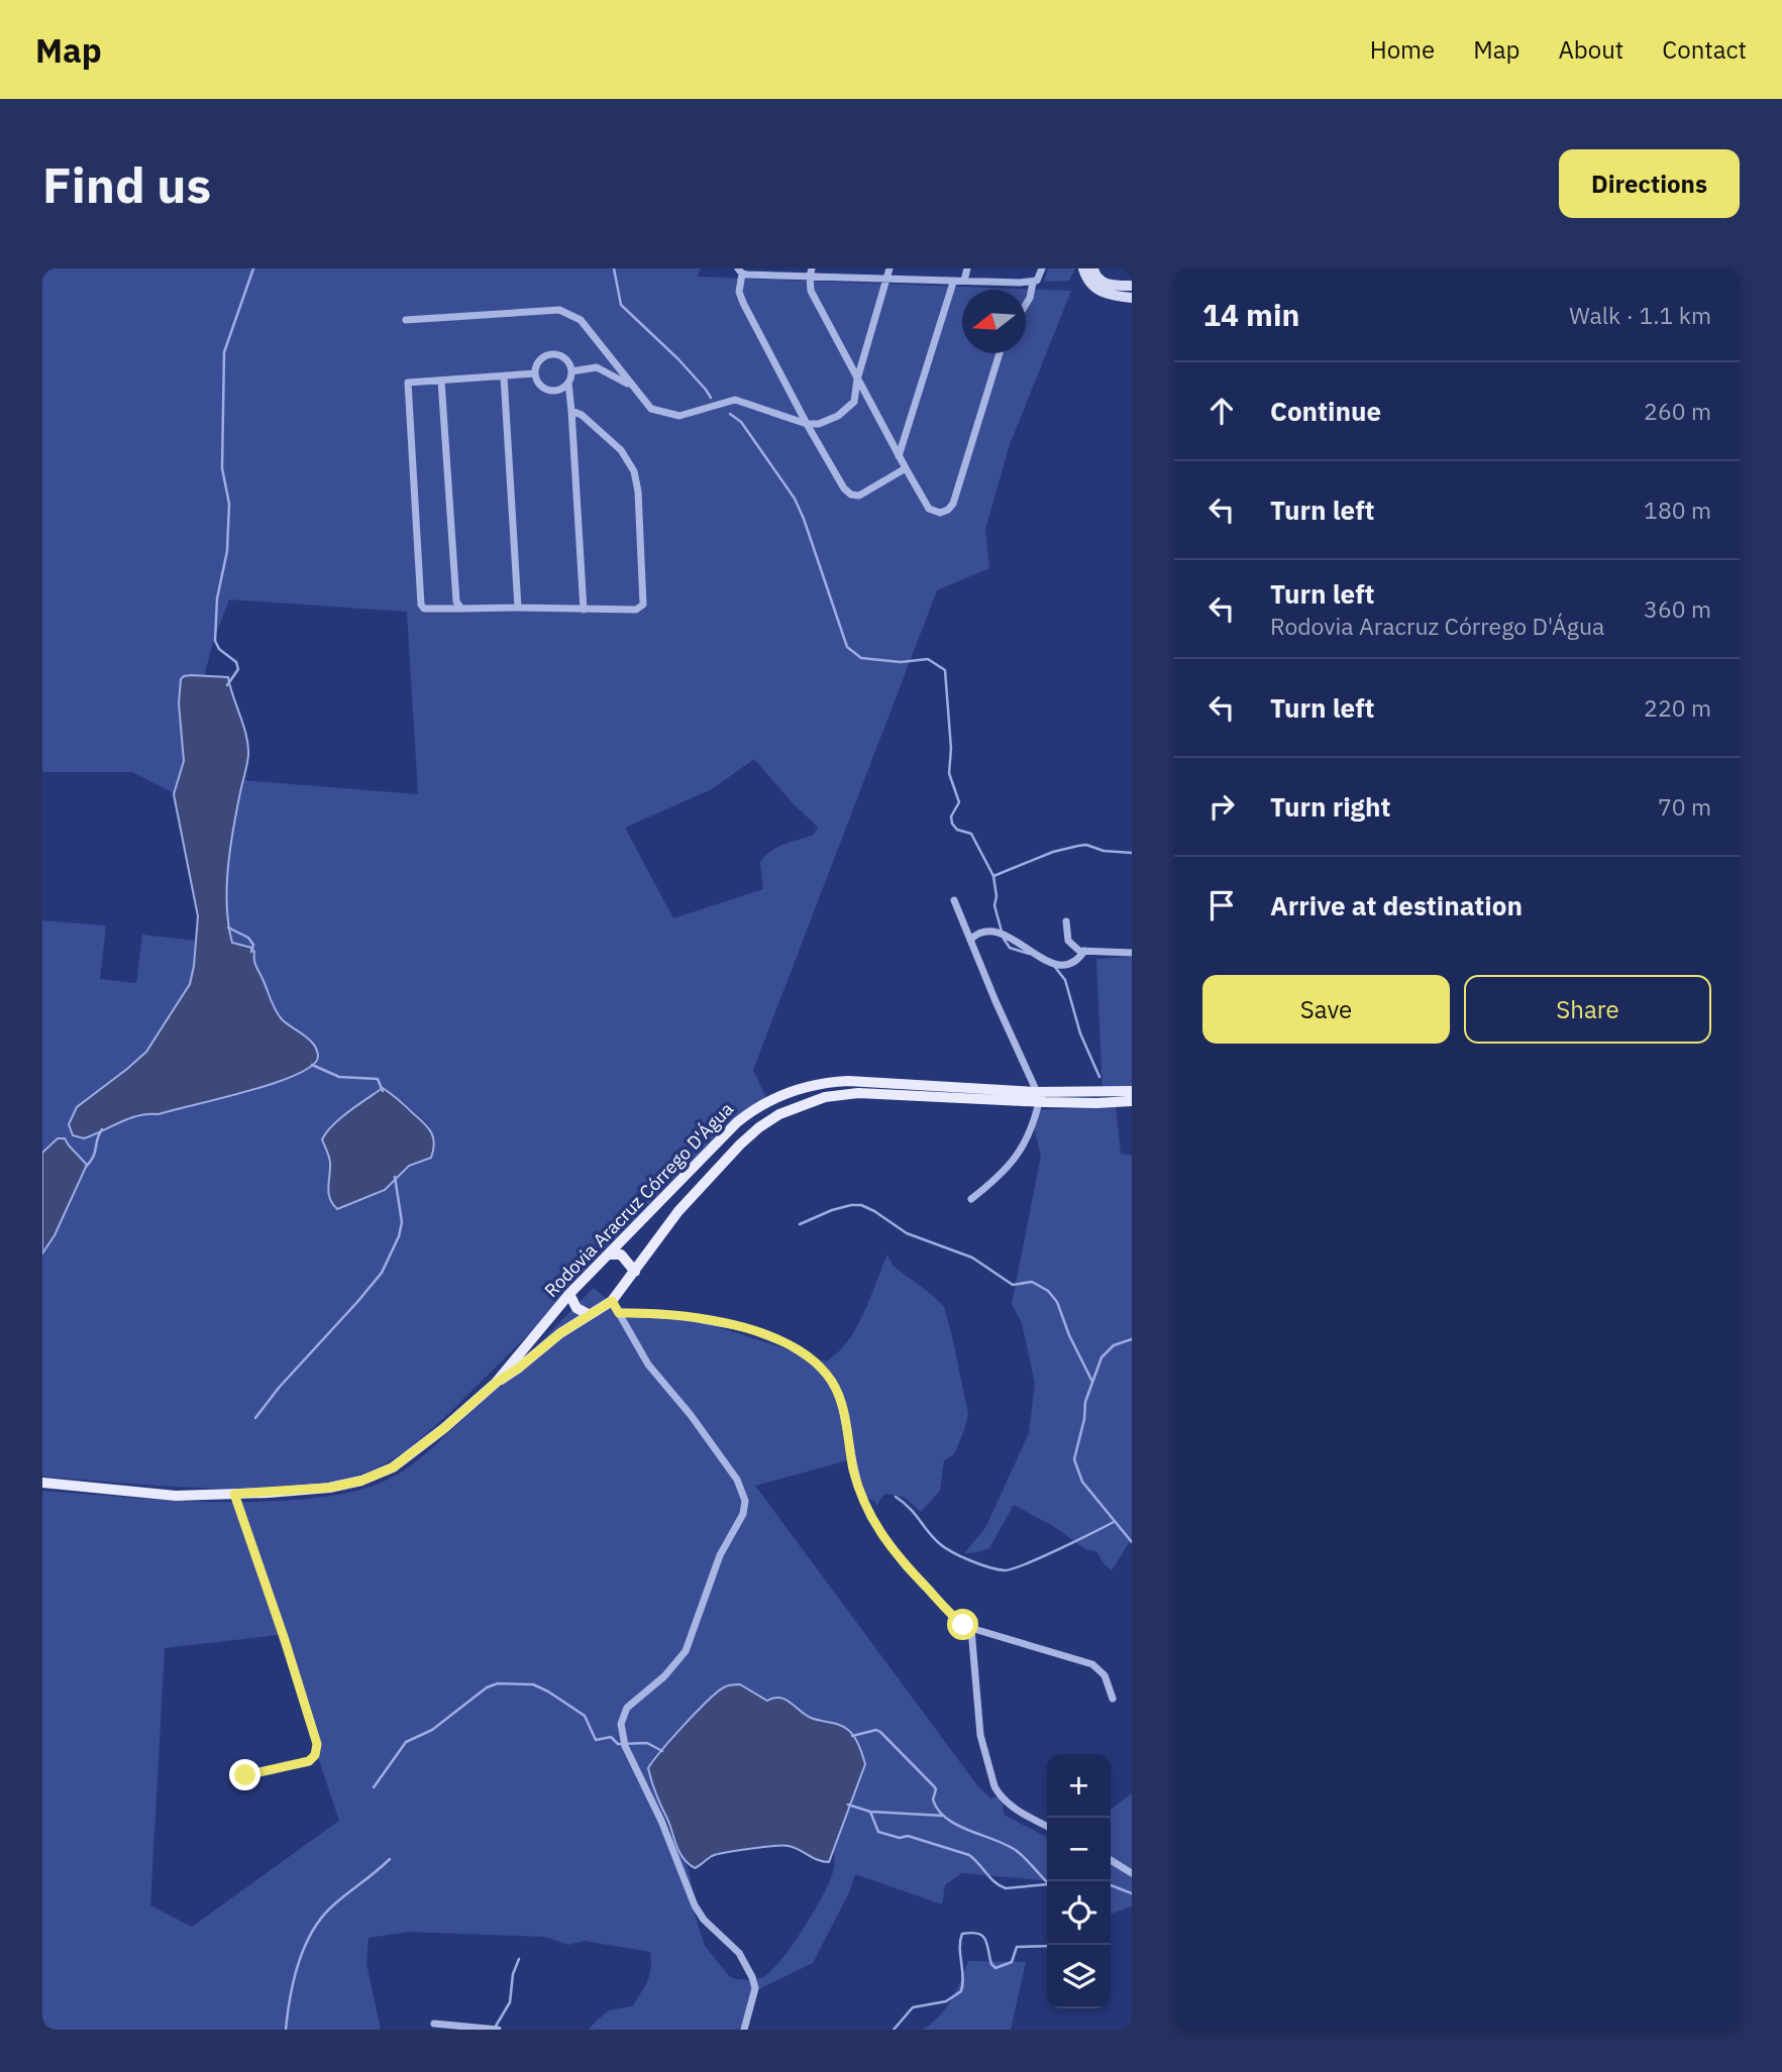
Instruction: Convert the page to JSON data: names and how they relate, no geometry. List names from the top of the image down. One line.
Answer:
{"streets":{"main road":["Rodovia Aracruz Córrego D'Água"]},"north":"left","page":{"header":"Map","nav":["Home","Map","About","Contact"],"buttons":["Directions",["Save","Share"]],"title":"Find us","heading":["14 min","Walk · 1.1 km"],"list":[["Continue","260 m"],["Turn left","180 m"],["Turn left","Rodovia Aracruz Córrego D'Água","360 m"],["Turn left","220 m"],["Turn right","70 m"],"Arrive at destination"],"map_buttons":["+","−"]}}
